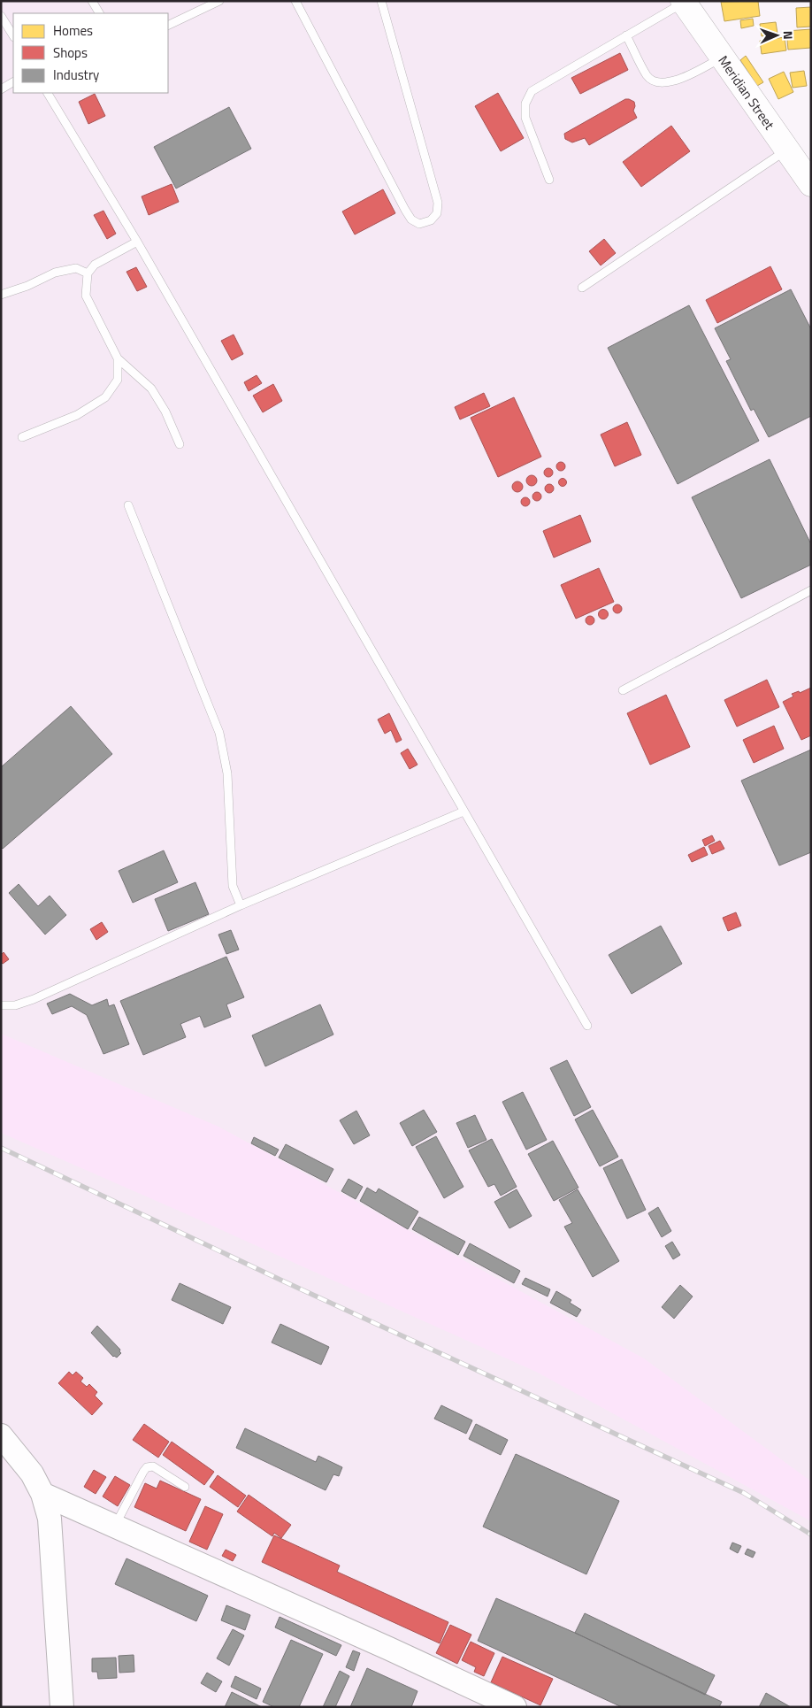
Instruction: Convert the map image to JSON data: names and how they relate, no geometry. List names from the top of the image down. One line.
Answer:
{"streets":{"main road":["Meridian Street"]},"legend":["Homes","Shops","Industry"],"north":"right"}
